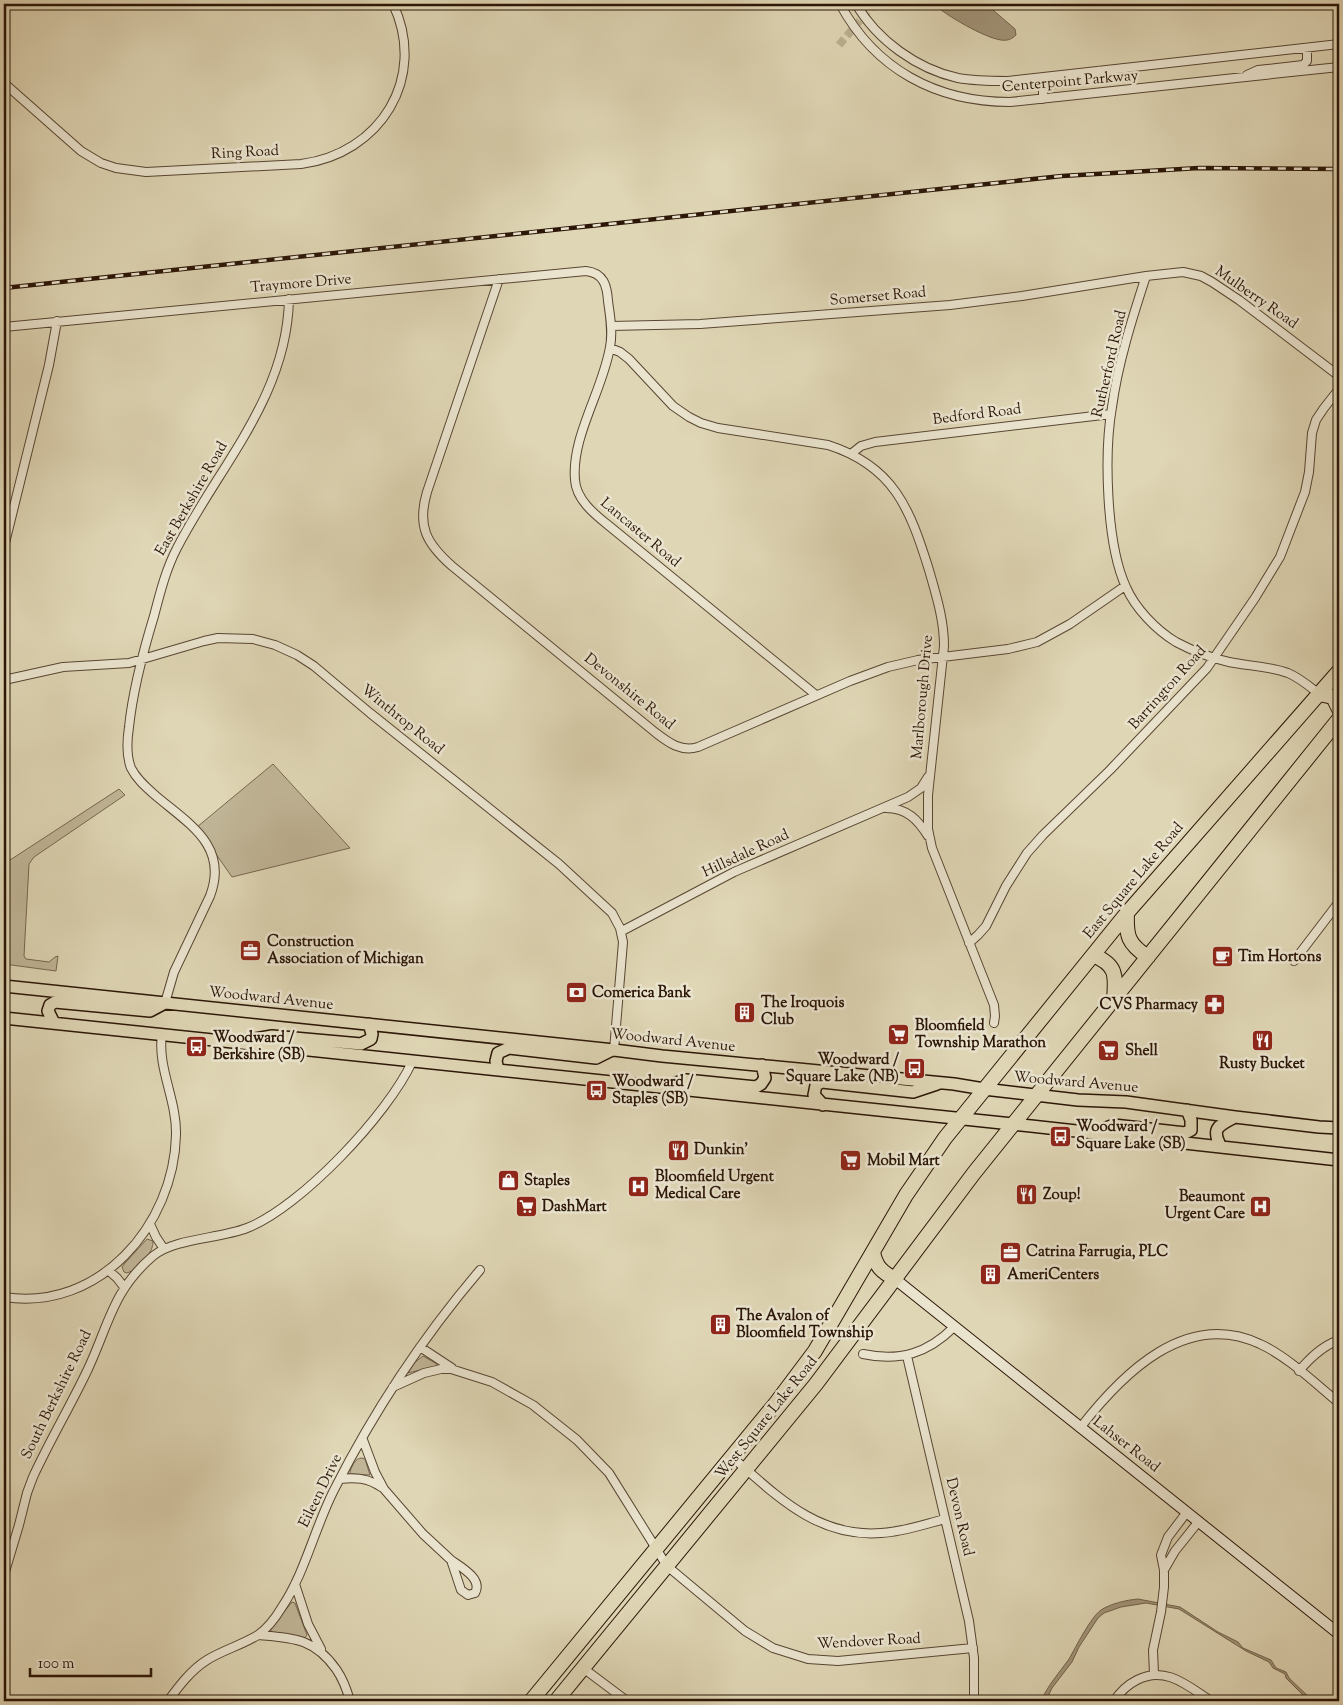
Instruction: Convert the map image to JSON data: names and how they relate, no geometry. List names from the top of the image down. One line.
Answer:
{"streets":{"highway":["East Square Lake Road","West Square Lake Road"],"main road":["Woodward Avenue"],"street":["Centerpoint Parkway","Ring Road","Traymore Drive","Somerset Road","Mulberry Road","Rutherford Road","Bedford Road","East Berkshire Road","Lancaster Road","Barrington Road","Devonshire Road","Marlborough Drive","Winthrop Road","Hillsdale Road","South Berkshire Road","Lahser Road","Eileen Drive","Devon Road","Wendover Road"]},"crossings":[["Traymore Drive","East Berkshire Road"],["Traymore Drive","Lancaster Road"],["Traymore Drive","Devonshire Road"],["Somerset Road","Mulberry Road"],["Somerset Road","Rutherford Road"],["Somerset Road","Lancaster Road"],["Mulberry Road","Rutherford Road"],["Rutherford Road","Bedford Road"],["Rutherford Road","Barrington Road"],["Rutherford Road","Devonshire Road"],["Rutherford Road","East Square Lake Road"],["Bedford Road","Marlborough Drive"],["East Berkshire Road","Winthrop Road"],["East Berkshire Road","Woodward Avenue"],["Lancaster Road","Devonshire Road"],["Lancaster Road","Marlborough Drive"],["Barrington Road","Marlborough Drive"],["Devonshire Road","Marlborough Drive"],["Marlborough Drive","Hillsdale Road"],["Winthrop Road","Hillsdale Road"],["East Square Lake Road","Woodward Avenue"],["East Square Lake Road","West Square Lake Road"],["West Square Lake Road","Lahser Road"],["West Square Lake Road","Wendover Road"],["Devon Road","Wendover Road"]],"places":{"office":["Construction Association of Michigan","Catrina Farrugia, PLC"],"cafe":["Tim Hortons"],"bank":["Comerica Bank"],"pharmacy":["CVS Pharmacy"],"building":["The Iroquois Club","AmeriCenters","The Avalon of Bloomfield Township"],"supermarket":["Bloomfield Township Marathon","Shell","Mobil Mart","DashMart"],"restaurant":["Rusty Bucket","Dunkin'","Zoup!"],"bus stop":["Woodward / Berkshire (SB)","Woodward / Square Lake (NB)","Woodward / Staples (SB)","Woodward / Square Lake (SB)"],"shop":["Staples"],"hospital":["Bloomfield Urgent Medical Care","Beaumont Urgent Care"]},"scale_bar":"100 m"}
